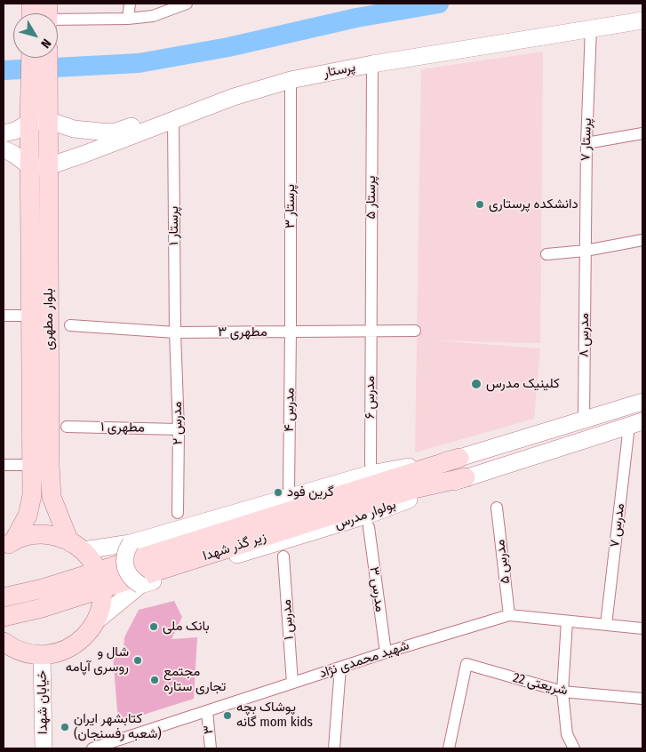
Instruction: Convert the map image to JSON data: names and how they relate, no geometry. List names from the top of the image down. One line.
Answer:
{"streets":{"main road":["پرستار","بلوار مطهری","بولوار مدرس","زیر گذر شهدا","خیابان شهدا"],"street":["پرستار ۷","پرستار ۵","پرستار ۳","پرستار ۱","مطهری ۳","مدرس ۸","مدرس ۶","مدرس ۴","مدرس ۲","مطهری ۱","مدرس ۷","مدرس ۵","مدرس ۳","مدرس ۱","شهید محمدی نژاد","شریعتی 22","۳"]},"crossings":[["پرستار","پرستار ۷"],["پرستار","پرستار ۵"],["پرستار","پرستار ۳"],["پرستار","پرستار ۱"],["پرستار","بلوار مطهری"],["پرستار ۷","مدرس ۸"],["پرستار ۵","مطهری ۳"],["پرستار ۵","مدرس ۶"],["پرستار ۳","مطهری ۳"],["پرستار ۳","مدرس ۴"],["پرستار ۱","مطهری ۳"],["پرستار ۱","مدرس ۲"],["مطهری ۳","مدرس ۶"],["مطهری ۳","مدرس ۴"],["مطهری ۳","مدرس ۲"],["مدرس ۲","مطهری ۱"],["بولوار مدرس","مدرس ۷"],["بولوار مدرس","زیر گذر شهدا"],["مدرس ۷","شهید محمدی نژاد"],["مدرس ۵","شهید محمدی نژاد"],["مدرس ۳","شهید محمدی نژاد"],["مدرس ۱","شهید محمدی نژاد"],["شهید محمدی نژاد","۳"]],"places":["دانشکده پرستاری","کلینیک مدرس","گرین فود","بانک ملی","شال و روسری آپامه","مجتمع تجاری ستاره","پوشاک بچه گانه mom kids","کتابشهر ایران (شعبه رفسنجان)"],"north":"bottom right"}
